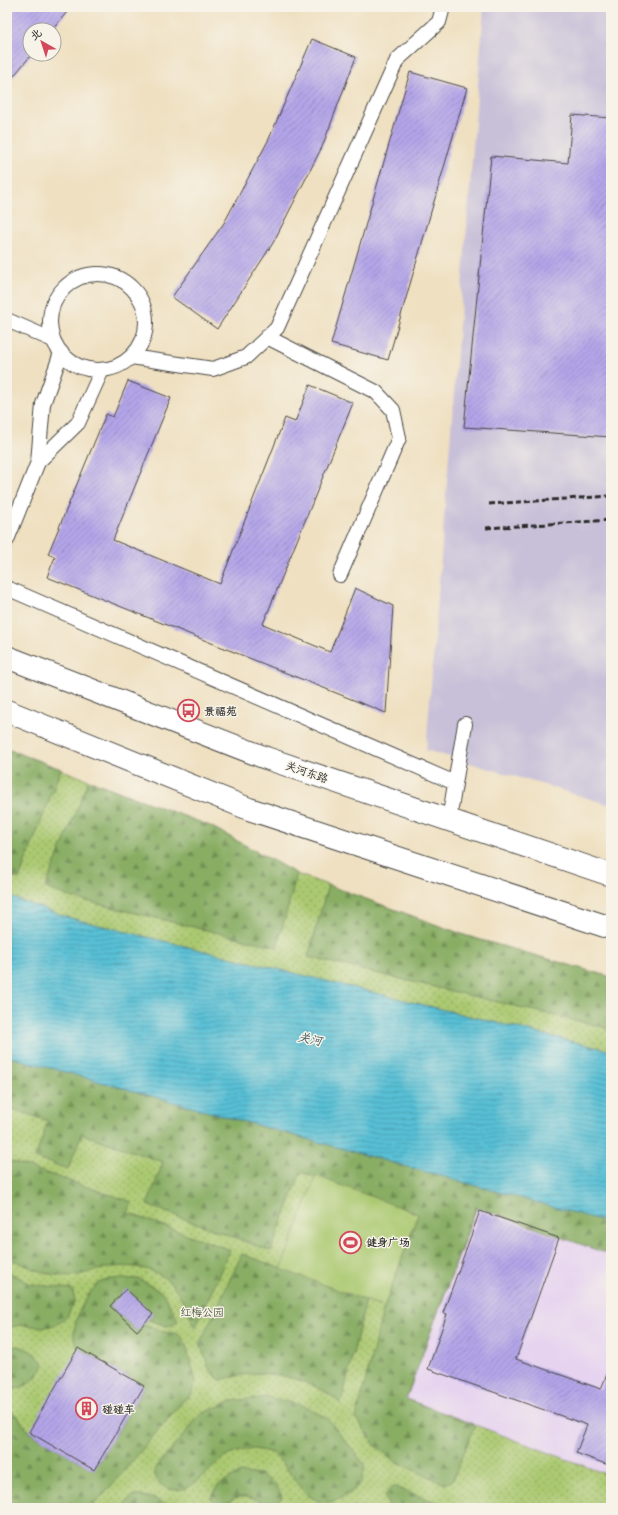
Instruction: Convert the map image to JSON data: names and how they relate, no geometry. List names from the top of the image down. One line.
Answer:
{"streets":{"main road":["关河东路"]},"water":["关河"],"parks":["红梅公园"],"places":{"bus stop":["景福苑"],"sports":["健身广场"],"building":["碰碰车"]},"north":"top left"}
